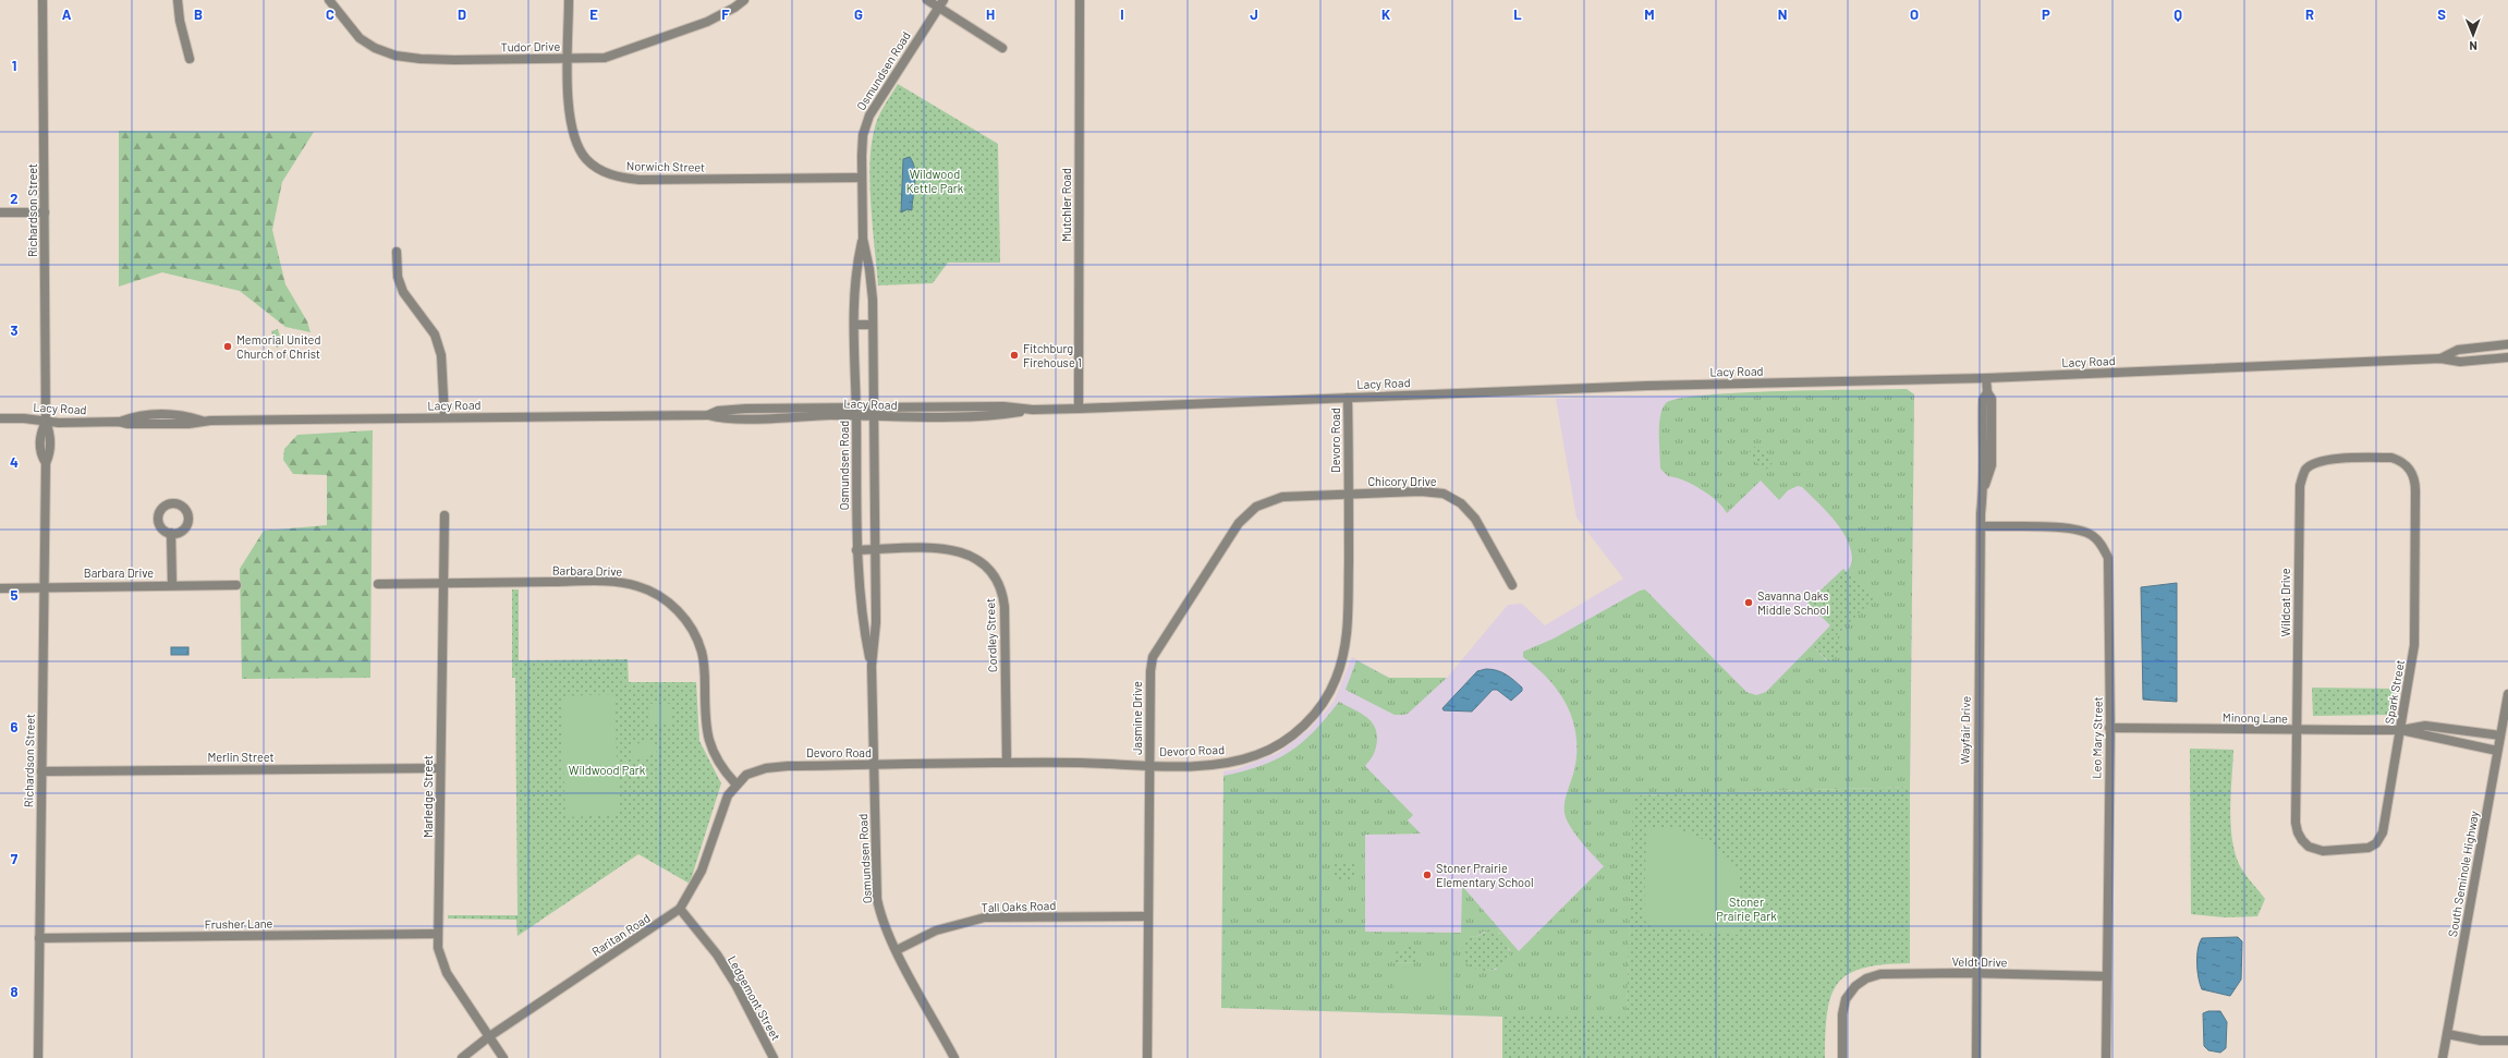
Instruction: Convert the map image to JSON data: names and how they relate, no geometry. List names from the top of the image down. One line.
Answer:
{"streets":{"street":["Tudor Drive","Osmundsen Road","Norwich Street","Mutchler Road","Richardson Street","Lacy Road","Devoro Road","Chicory Drive","Barbara Drive","Wildcat Drive","Cordley Street","Spark Street","Jasmine Drive","Minong Lane","Wayfair Drive","Leo Mary Street","Merlin Street","Marledge Street","South Seminole Highway","Tall Oaks Road","Frusher Lane","Raritan Road","Veldt Drive","Ledgemont Street"]},"crossings":[["Tudor Drive","Norwich Street"],["Osmundsen Road","Norwich Street"],["Osmundsen Road","Lacy Road"],["Osmundsen Road","Devoro Road"],["Osmundsen Road","Cordley Street"],["Osmundsen Road","Tall Oaks Road"],["Mutchler Road","Lacy Road"],["Richardson Street","Lacy Road"],["Richardson Street","Barbara Drive"],["Richardson Street","Merlin Street"],["Richardson Street","Frusher Lane"],["Lacy Road","Devoro Road"],["Lacy Road","Wayfair Drive"],["Devoro Road","Chicory Drive"],["Devoro Road","Barbara Drive"],["Devoro Road","Cordley Street"],["Devoro Road","Jasmine Drive"],["Devoro Road","Raritan Road"],["Chicory Drive","Jasmine Drive"],["Barbara Drive","Marledge Street"],["Barbara Drive","Raritan Road"],["Wildcat Drive","Spark Street"],["Wildcat Drive","Minong Lane"],["Spark Street","Minong Lane"],["Jasmine Drive","Tall Oaks Road"],["Minong Lane","Leo Mary Street"],["Minong Lane","South Seminole Highway"],["Wayfair Drive","Leo Mary Street"],["Wayfair Drive","Veldt Drive"],["Leo Mary Street","Veldt Drive"],["Merlin Street","Marledge Street"],["Marledge Street","Frusher Lane"],["Marledge Street","Raritan Road"],["Raritan Road","Ledgemont Street"]],"parks":["Wildwood Kettle Park","Wildwood Park","Stoner Prairie Park"],"places":["Memorial United Church of Christ","Fitchburg Firehouse 1","Savanna Oaks Middle School","Stoner Prairie Elementary School"],"north":"bottom","grid":{"columns":["A","B","C","D","E","F","G","H","I","J","K","L","M","N","O","P","Q","R","S"],"rows":["1","2","3","4","5","6","7","8"]}}
